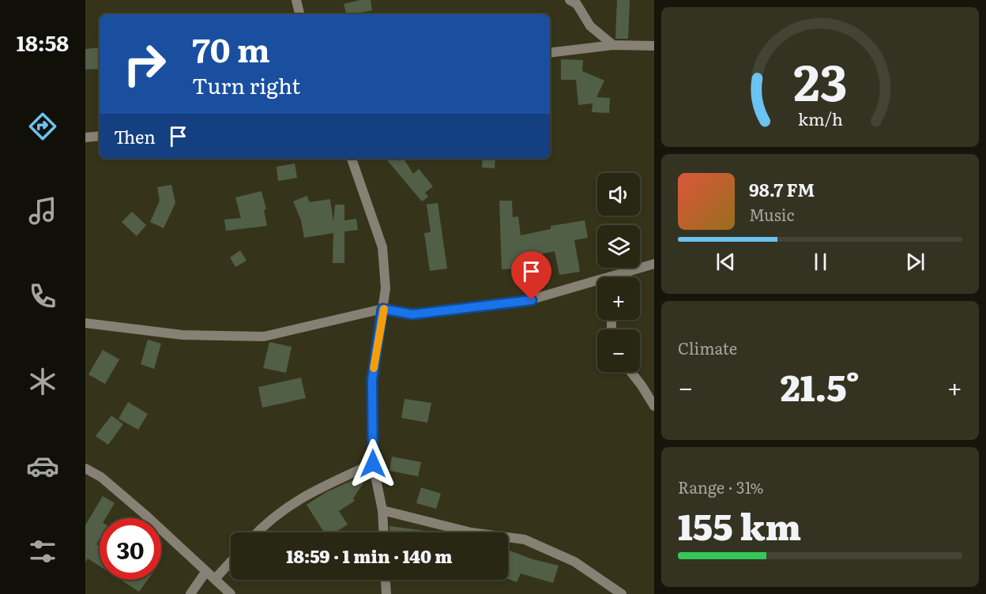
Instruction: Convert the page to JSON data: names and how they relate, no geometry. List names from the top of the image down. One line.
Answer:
{"page":{"tabs":"18:58","turn":["70 m","Turn right"],"then":"Then","map_buttons":["+","−"],"song":["98.7 FM","Music"],"tile":["Climate",["Range · 31%","155 km"]],"heat":["−","21.5°","+"],"limit":"30","trip":"18:59 · 1 min · 140 m","gauge":["23","km/h"]}}
